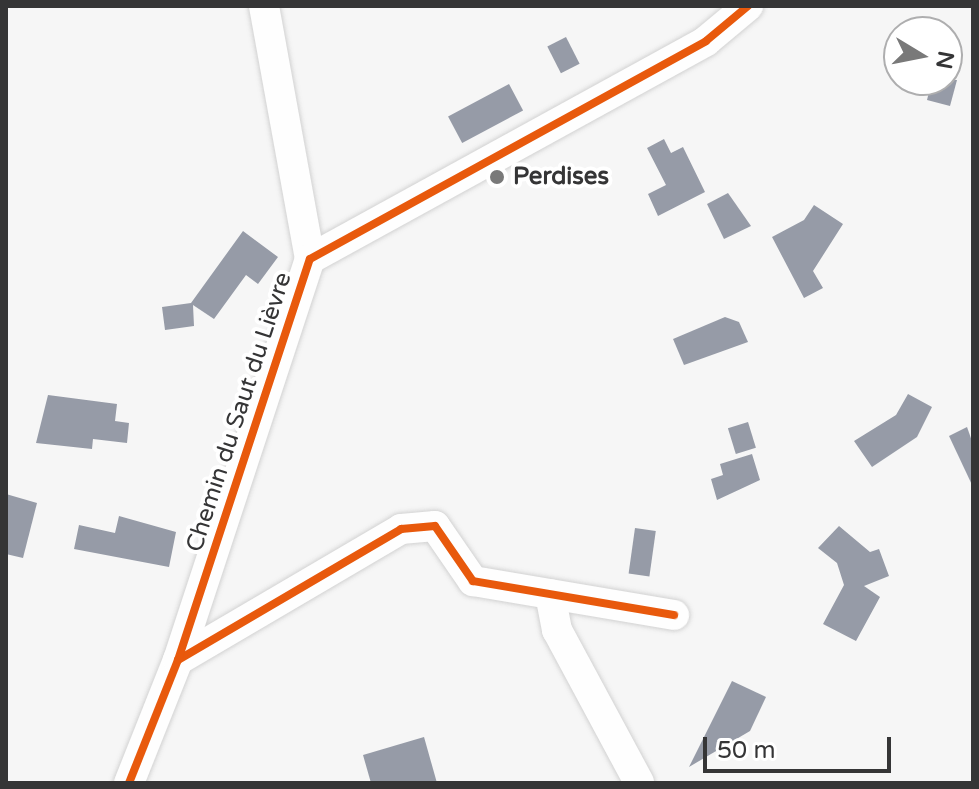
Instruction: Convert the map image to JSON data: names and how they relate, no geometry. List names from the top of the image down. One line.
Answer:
{"streets":{"street":["Chemin du Saut du Lièvre"]},"places":["Perdises"],"scale_bar":"50 m","north":"right"}
